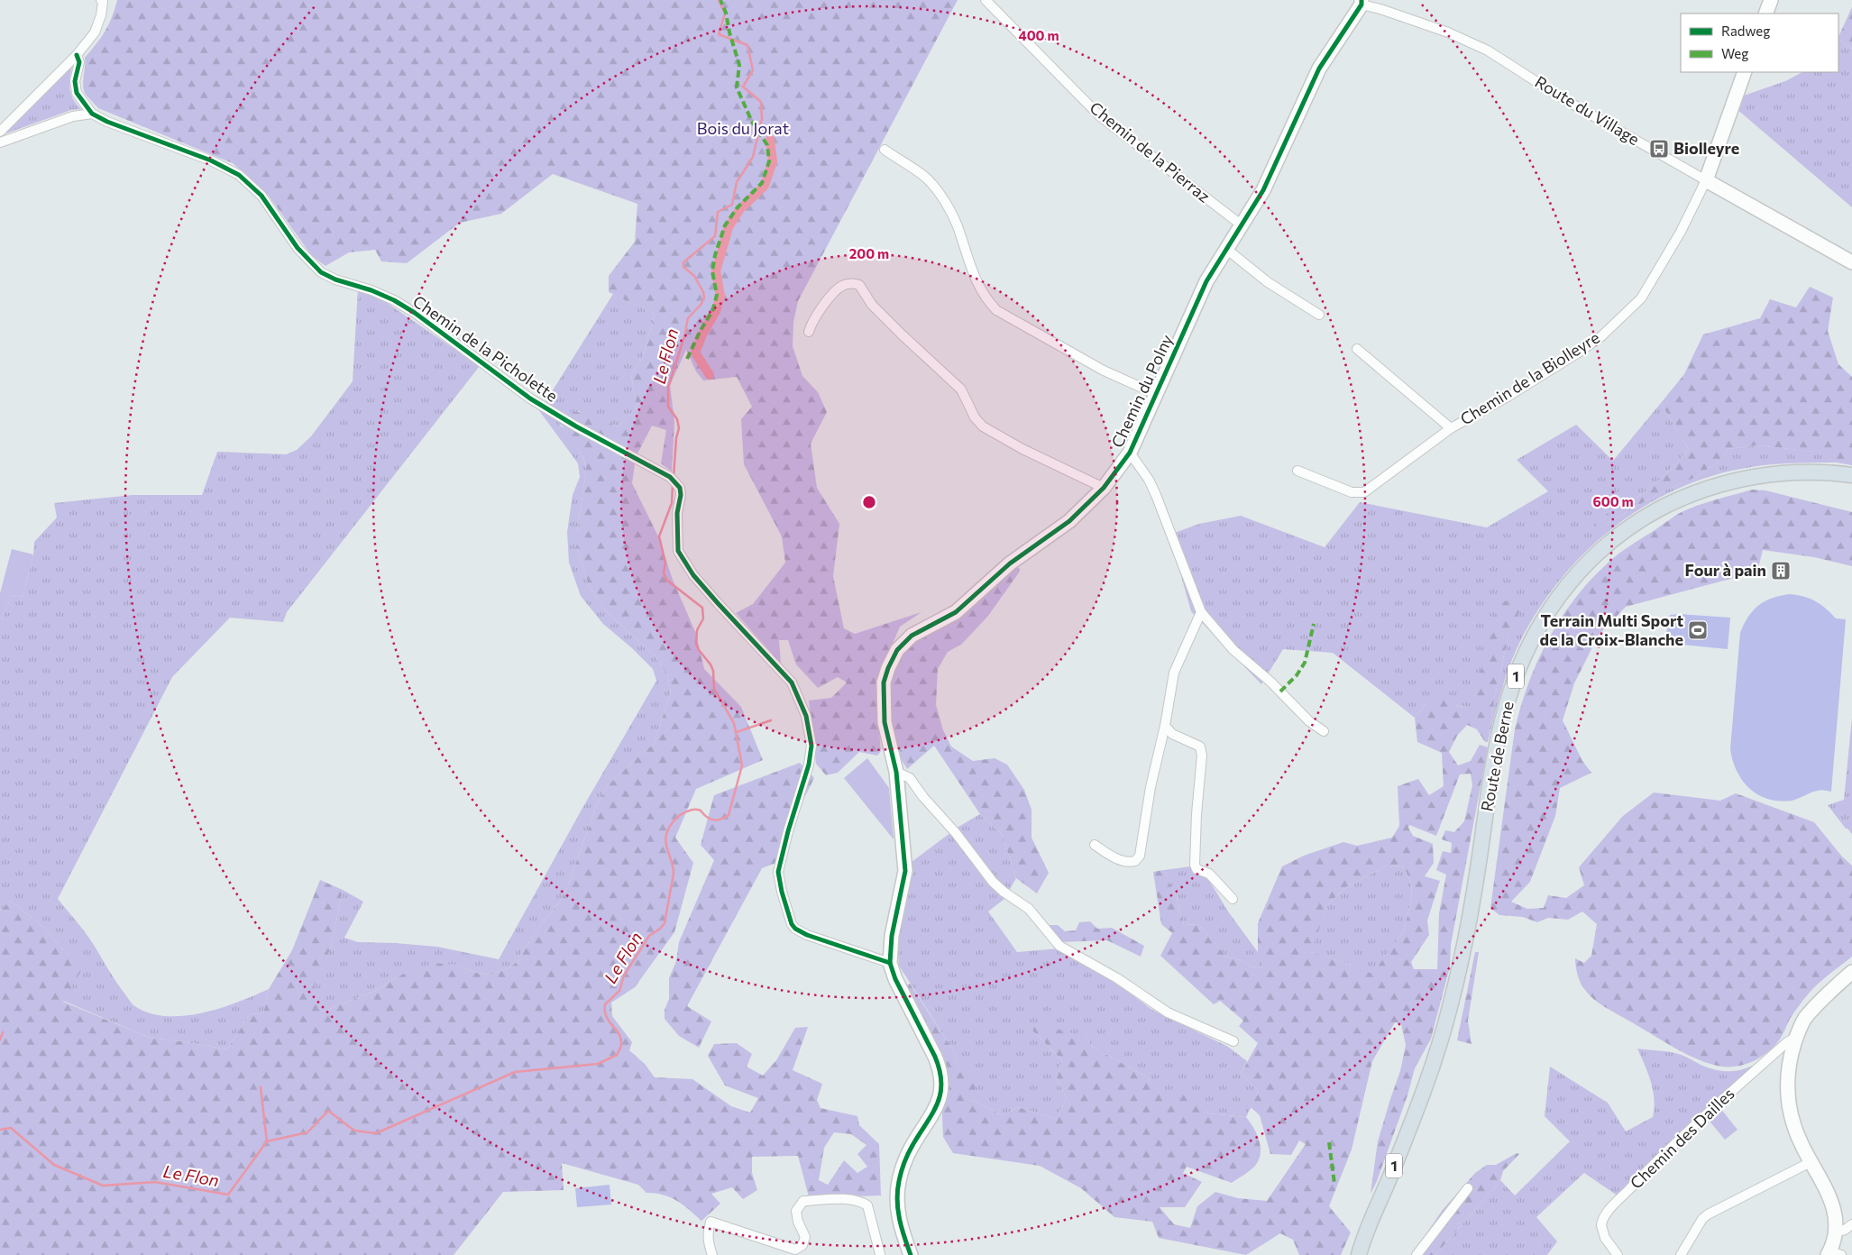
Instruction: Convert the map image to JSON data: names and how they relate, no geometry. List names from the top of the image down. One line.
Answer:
{"streets":{"main road":["1","Route de Berne"],"street":["Route du Village","Chemin de la Pierraz","Chemin de la Picholette","Chemin de la Biolleyre","Chemin du Polny","Chemin des Dailles"]},"crossings":[["Route du Village","Chemin de la Biolleyre"],["Route du Village","Chemin du Polny"],["Chemin de la Pierraz","Chemin du Polny"],["Chemin de la Picholette","Chemin du Polny"]],"water":["Le Flon"],"parks":["Bois du Jorat"],"places":{"bus stop":["Biolleyre"],"building":["Four à pain"],"sports":["Terrain Multi Sport de la Croix-Blanche"]},"legend":["Radweg","Weg"],"rings":["400 m","200 m","600 m"]}
